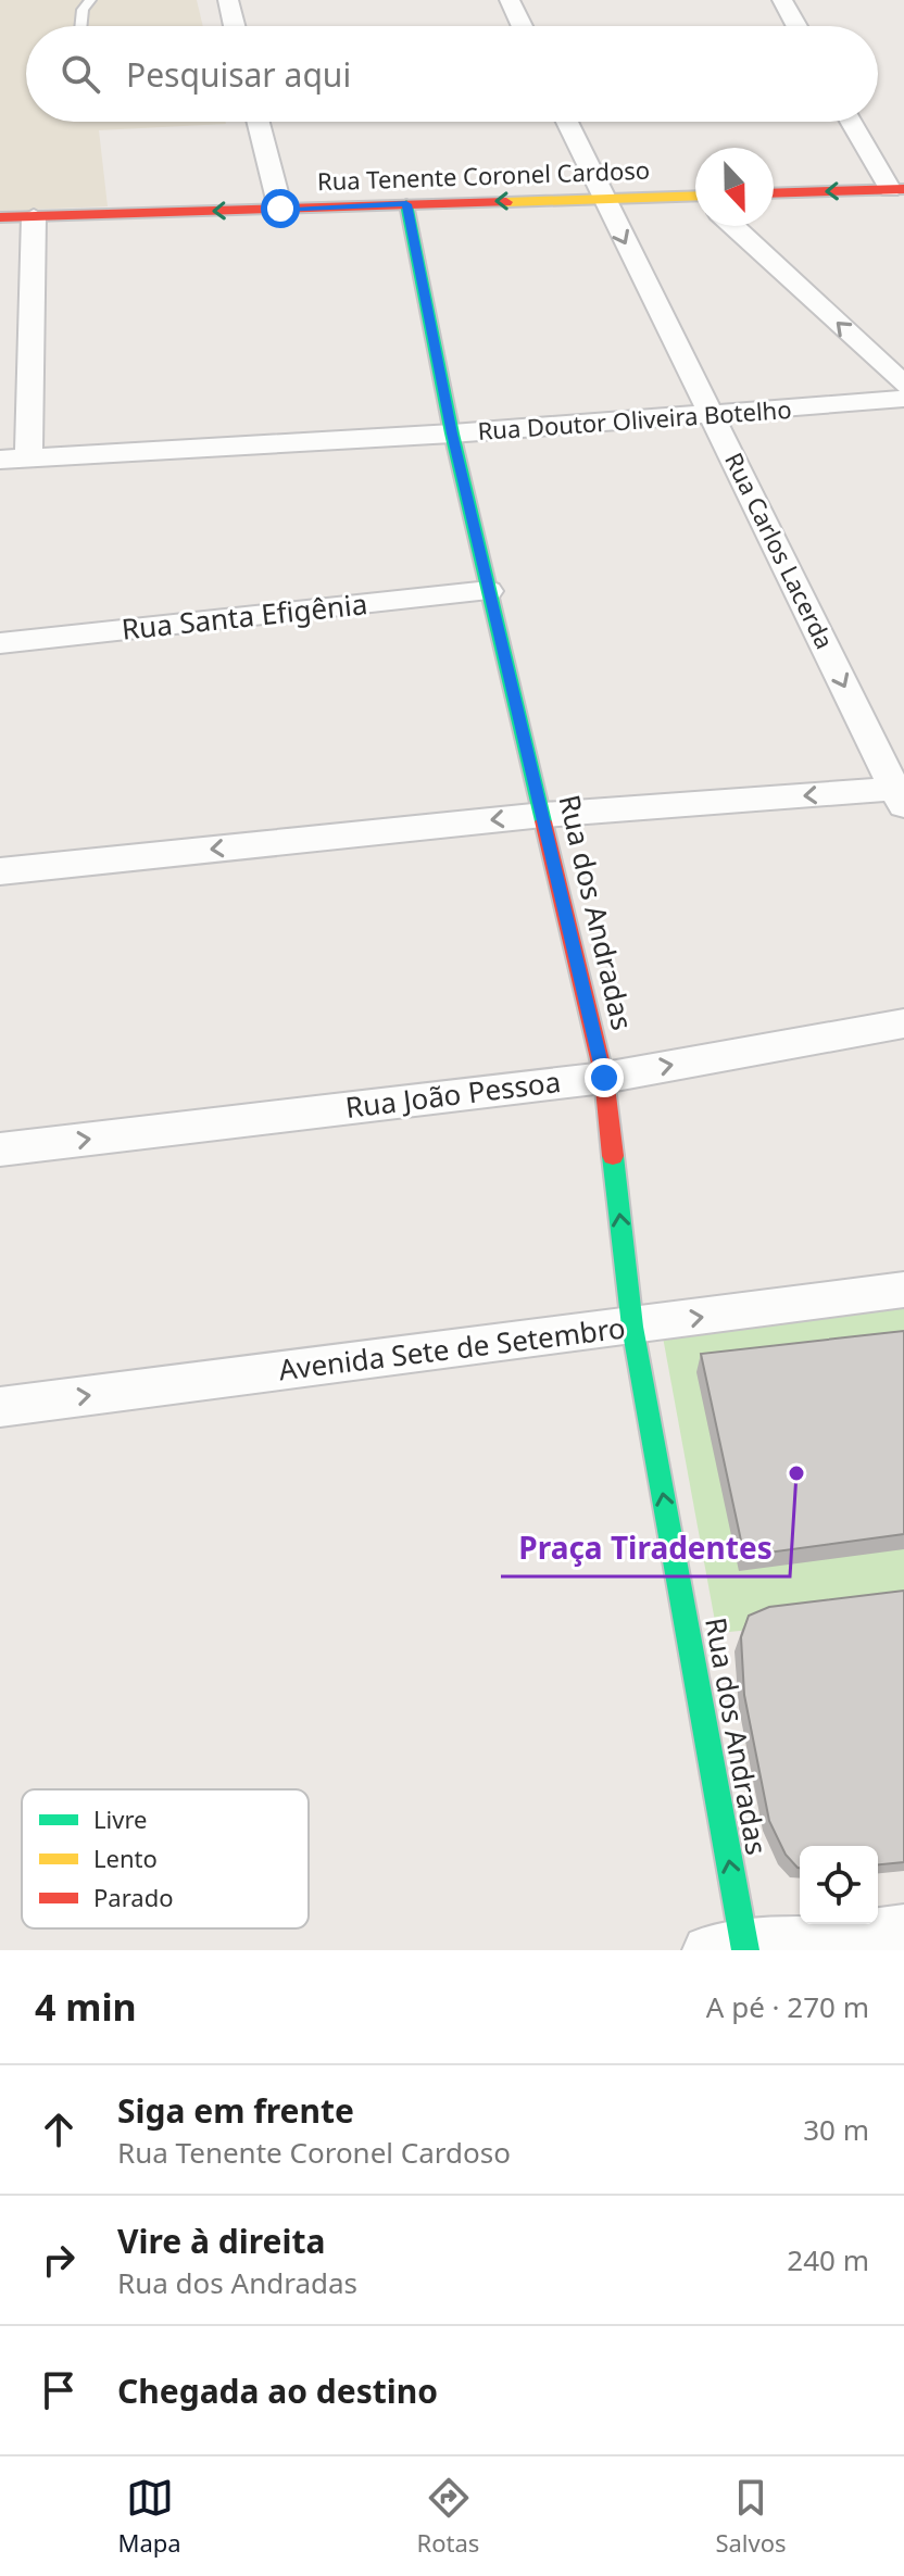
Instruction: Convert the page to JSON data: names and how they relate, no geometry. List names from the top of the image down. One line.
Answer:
{"streets":{"street":["Rua Tenente Coronel Cardoso","Rua Doutor Oliveira Botelho","Rua Carlos Lacerda","Rua Santa Efigênia","Rua dos Andradas","Rua João Pessoa","Avenida Sete de Setembro"]},"crossings":[["Rua Tenente Coronel Cardoso","Rua Carlos Lacerda"],["Rua Tenente Coronel Cardoso","Rua dos Andradas"],["Rua Doutor Oliveira Botelho","Rua Carlos Lacerda"],["Rua Doutor Oliveira Botelho","Rua dos Andradas"],["Rua Santa Efigênia","Rua dos Andradas"],["Rua dos Andradas","Rua João Pessoa"],["Rua dos Andradas","Avenida Sete de Setembro"]],"one_way":["Rua Tenente Coronel Cardoso","Rua dos Andradas","Avenida Sete de Setembro"],"places":["Praça Tiradentes"],"legend":["Livre","Lento","Parado"],"north":"bottom","page":{"search":"Pesquisar aqui","heading":["4 min","A pé · 270 m"],"list":[["Siga em frente","Rua Tenente Coronel Cardoso","30 m"],["Vire à direita","Rua dos Andradas","240 m"],"Chegada ao destino"],"nav":["Mapa","Rotas","Salvos"]}}
